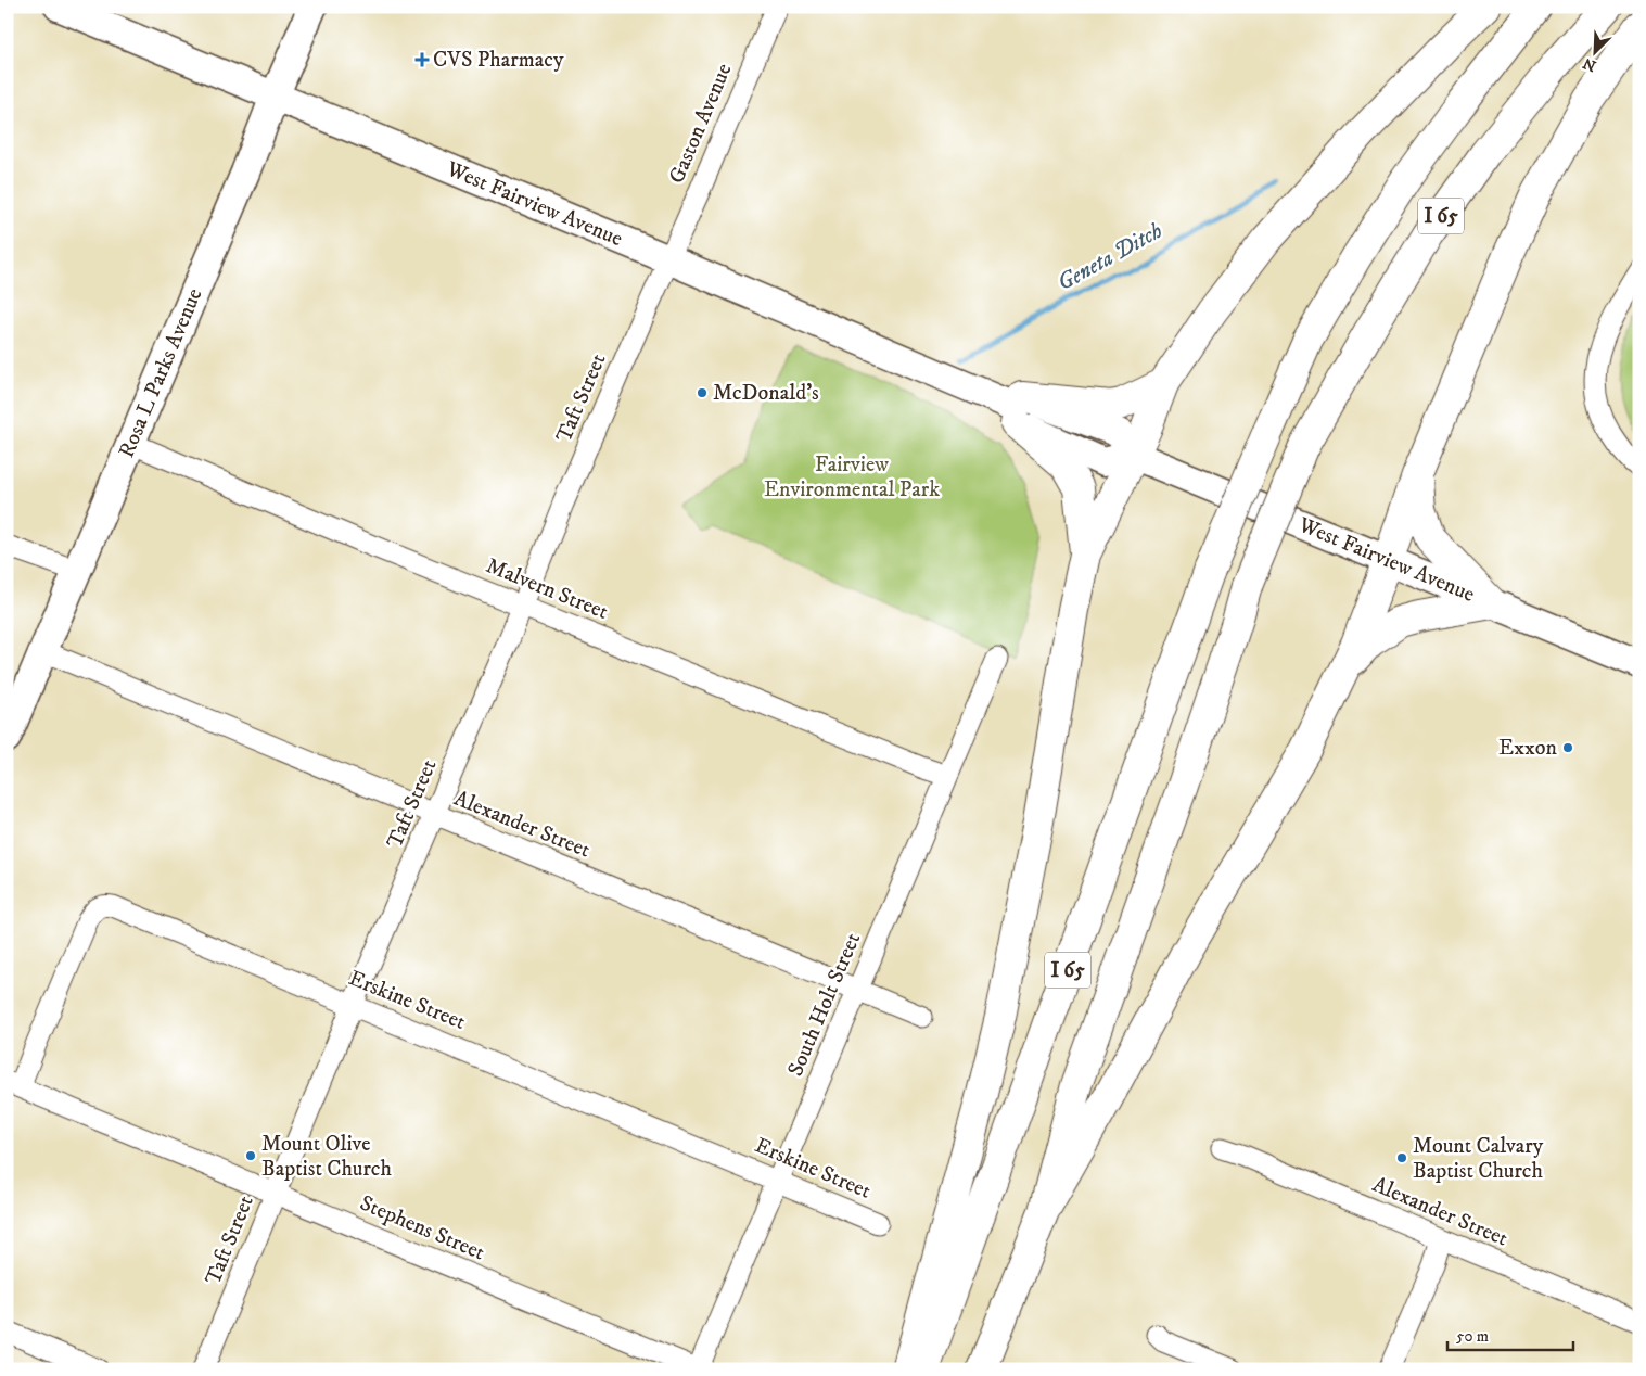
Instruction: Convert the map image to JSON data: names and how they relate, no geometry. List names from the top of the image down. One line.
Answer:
{"streets":{"highway":["I 65"],"main road":["West Fairview Avenue","Rosa L Parks Avenue"],"street":["Gaston Avenue","Taft Street","Malvern Street","Alexander Street","Erskine Street","South Holt Street","Stephens Street"]},"crossings":[["Gaston Avenue","West Fairview Avenue"],["Gaston Avenue","Taft Street"],["West Fairview Avenue","Rosa L Parks Avenue"],["West Fairview Avenue","Taft Street"],["Rosa L Parks Avenue","Malvern Street"],["Rosa L Parks Avenue","Alexander Street"],["Taft Street","Malvern Street"],["Taft Street","Alexander Street"],["Taft Street","Erskine Street"],["Taft Street","Stephens Street"],["Malvern Street","South Holt Street"],["Alexander Street","South Holt Street"],["Erskine Street","South Holt Street"],["Erskine Street","Stephens Street"],["South Holt Street","Stephens Street"]],"water":["Geneta Ditch"],"parks":["Fairview Environmental Park"],"places":{"health":["CVS Pharmacy"],"other":["McDonald's","Exxon","Mount Olive Baptist Church","Mount Calvary Baptist Church"]},"scale_bar":"50 m","north":"bottom left"}
